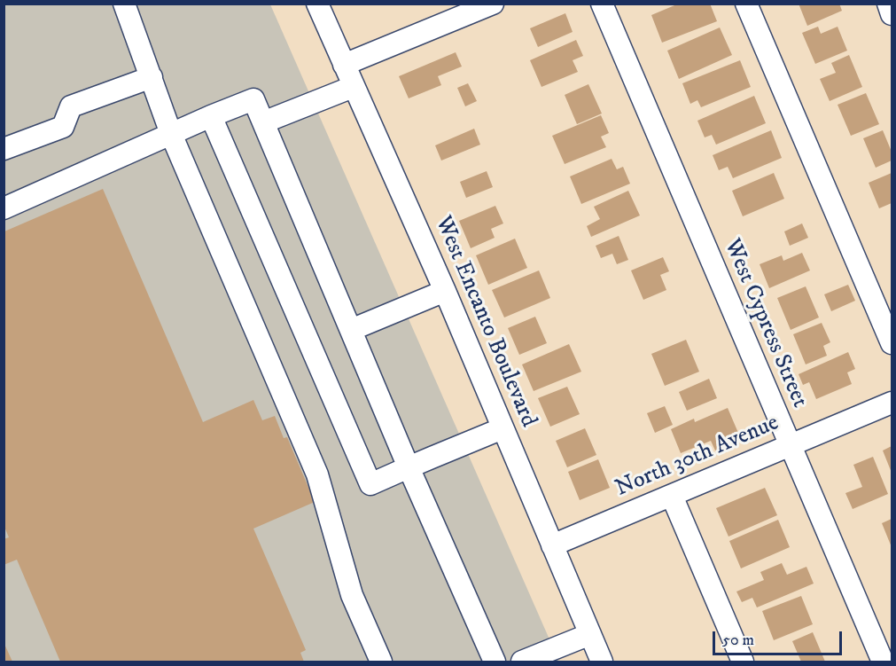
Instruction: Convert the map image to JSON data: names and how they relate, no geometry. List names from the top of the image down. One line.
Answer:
{"streets":{"street":["West Encanto Boulevard","West Cypress Street","North 30th Avenue"]},"crossings":[["West Encanto Boulevard","North 30th Avenue"],["West Cypress Street","North 30th Avenue"]],"scale_bar":"50 m"}
